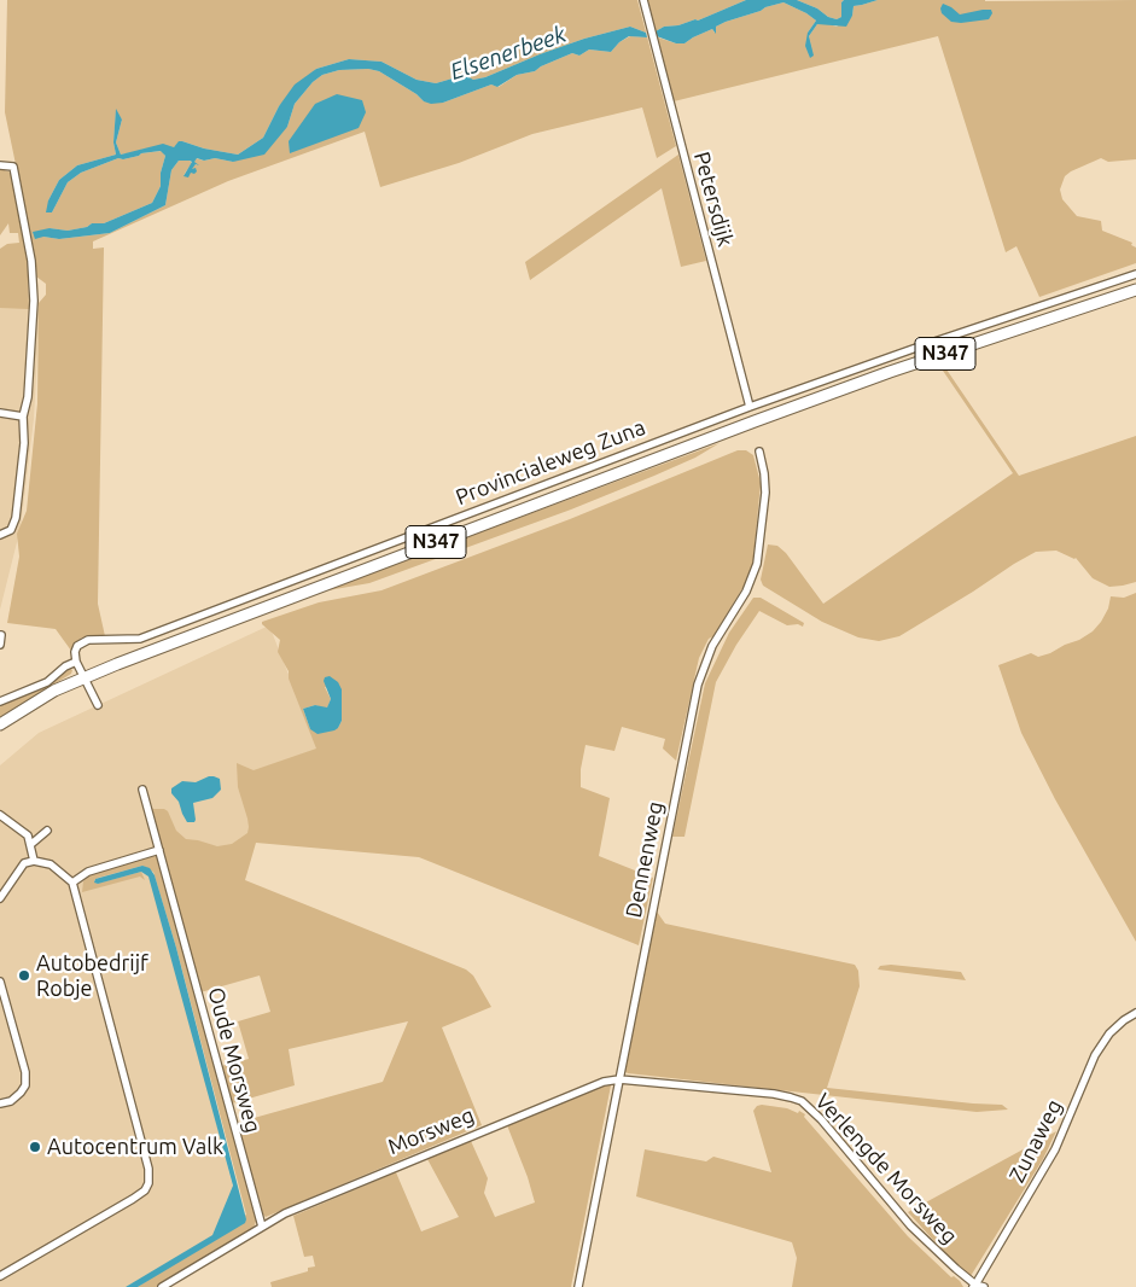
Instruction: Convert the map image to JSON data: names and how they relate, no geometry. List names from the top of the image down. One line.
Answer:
{"streets":{"main road":["N347","Provincialeweg Zuna"],"street":["Petersdijk","Dennenweg","Oude Morsweg","Morsweg","Zunaweg","Verlengde Morsweg"]},"crossings":[["Petersdijk","Provincialeweg Zuna"],["N347","Provincialeweg Zuna"],["Dennenweg","Morsweg"],["Dennenweg","Verlengde Morsweg"],["Oude Morsweg","Morsweg"],["Morsweg","Verlengde Morsweg"],["Zunaweg","Verlengde Morsweg"]],"water":["Elsenerbeek"],"places":["Autobedrijf Robje","Autocentrum Valk"]}
